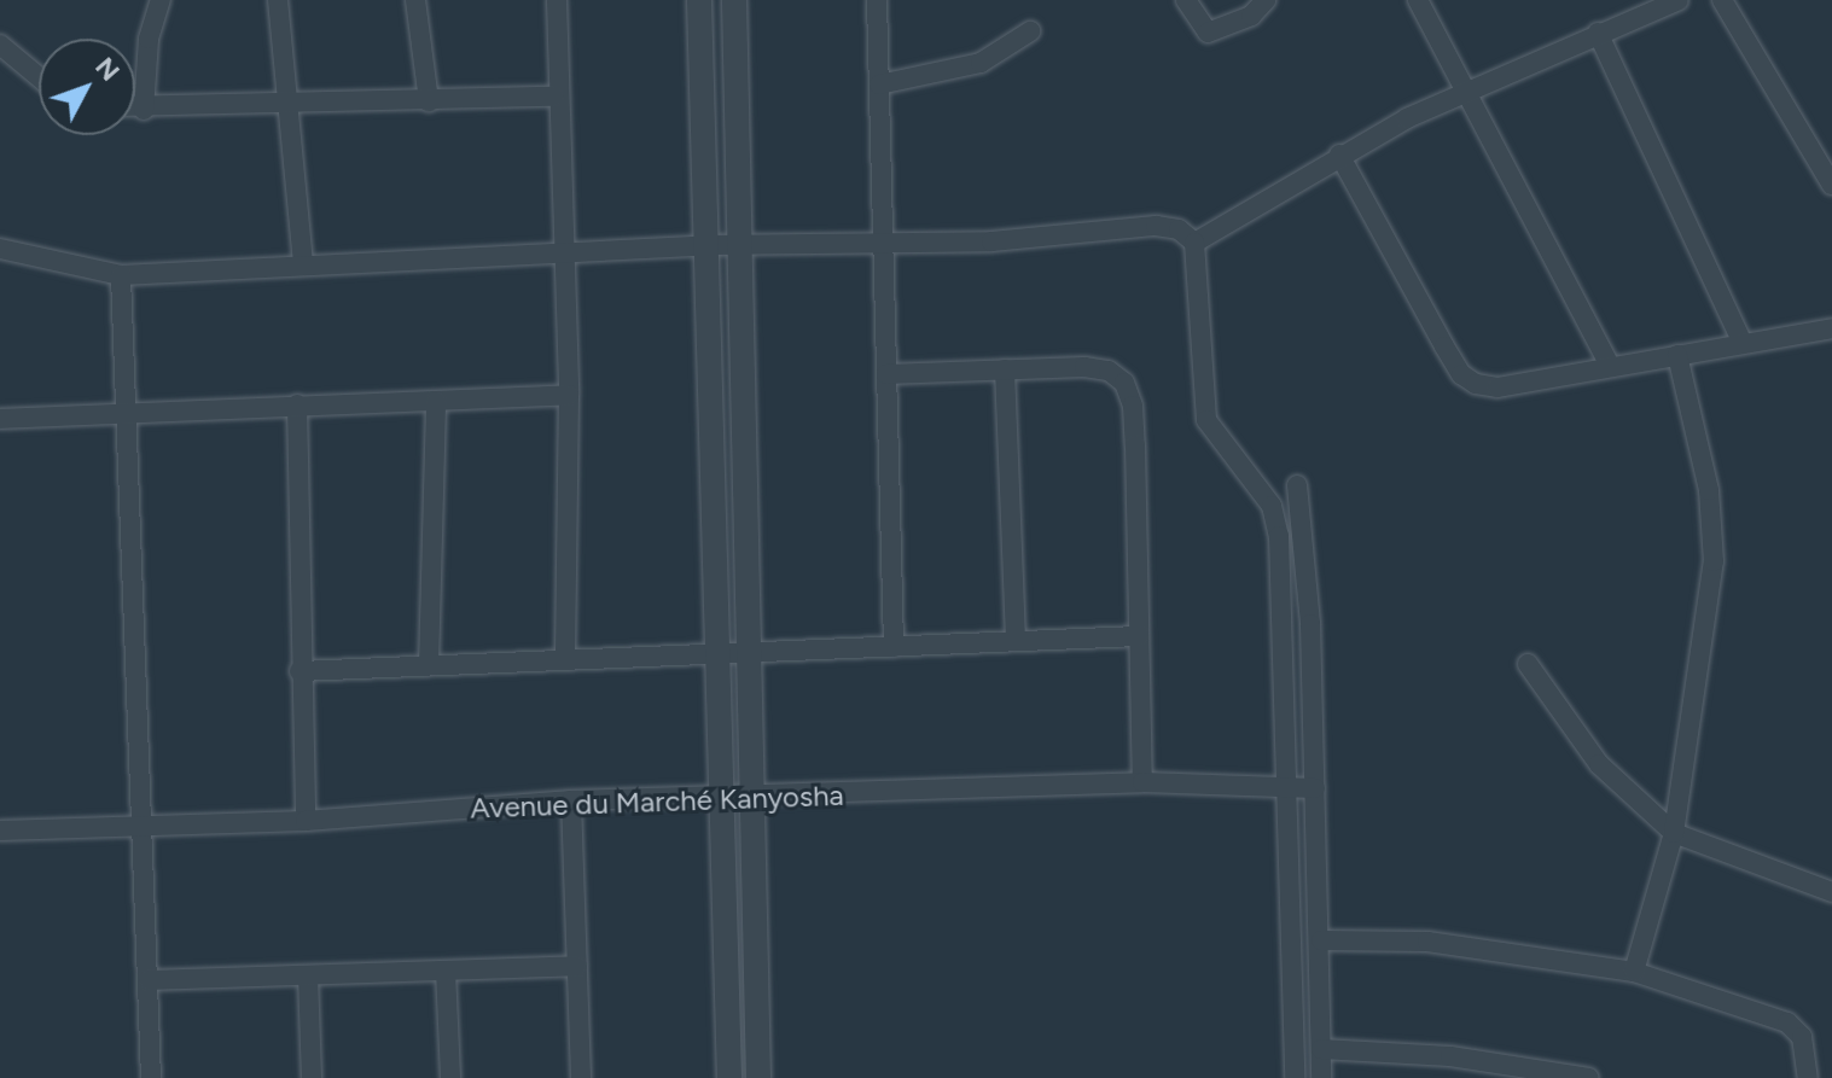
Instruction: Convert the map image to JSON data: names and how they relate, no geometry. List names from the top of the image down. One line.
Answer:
{"streets":{"street":["Avenue du Marché Kanyosha"]},"north":"top right"}
